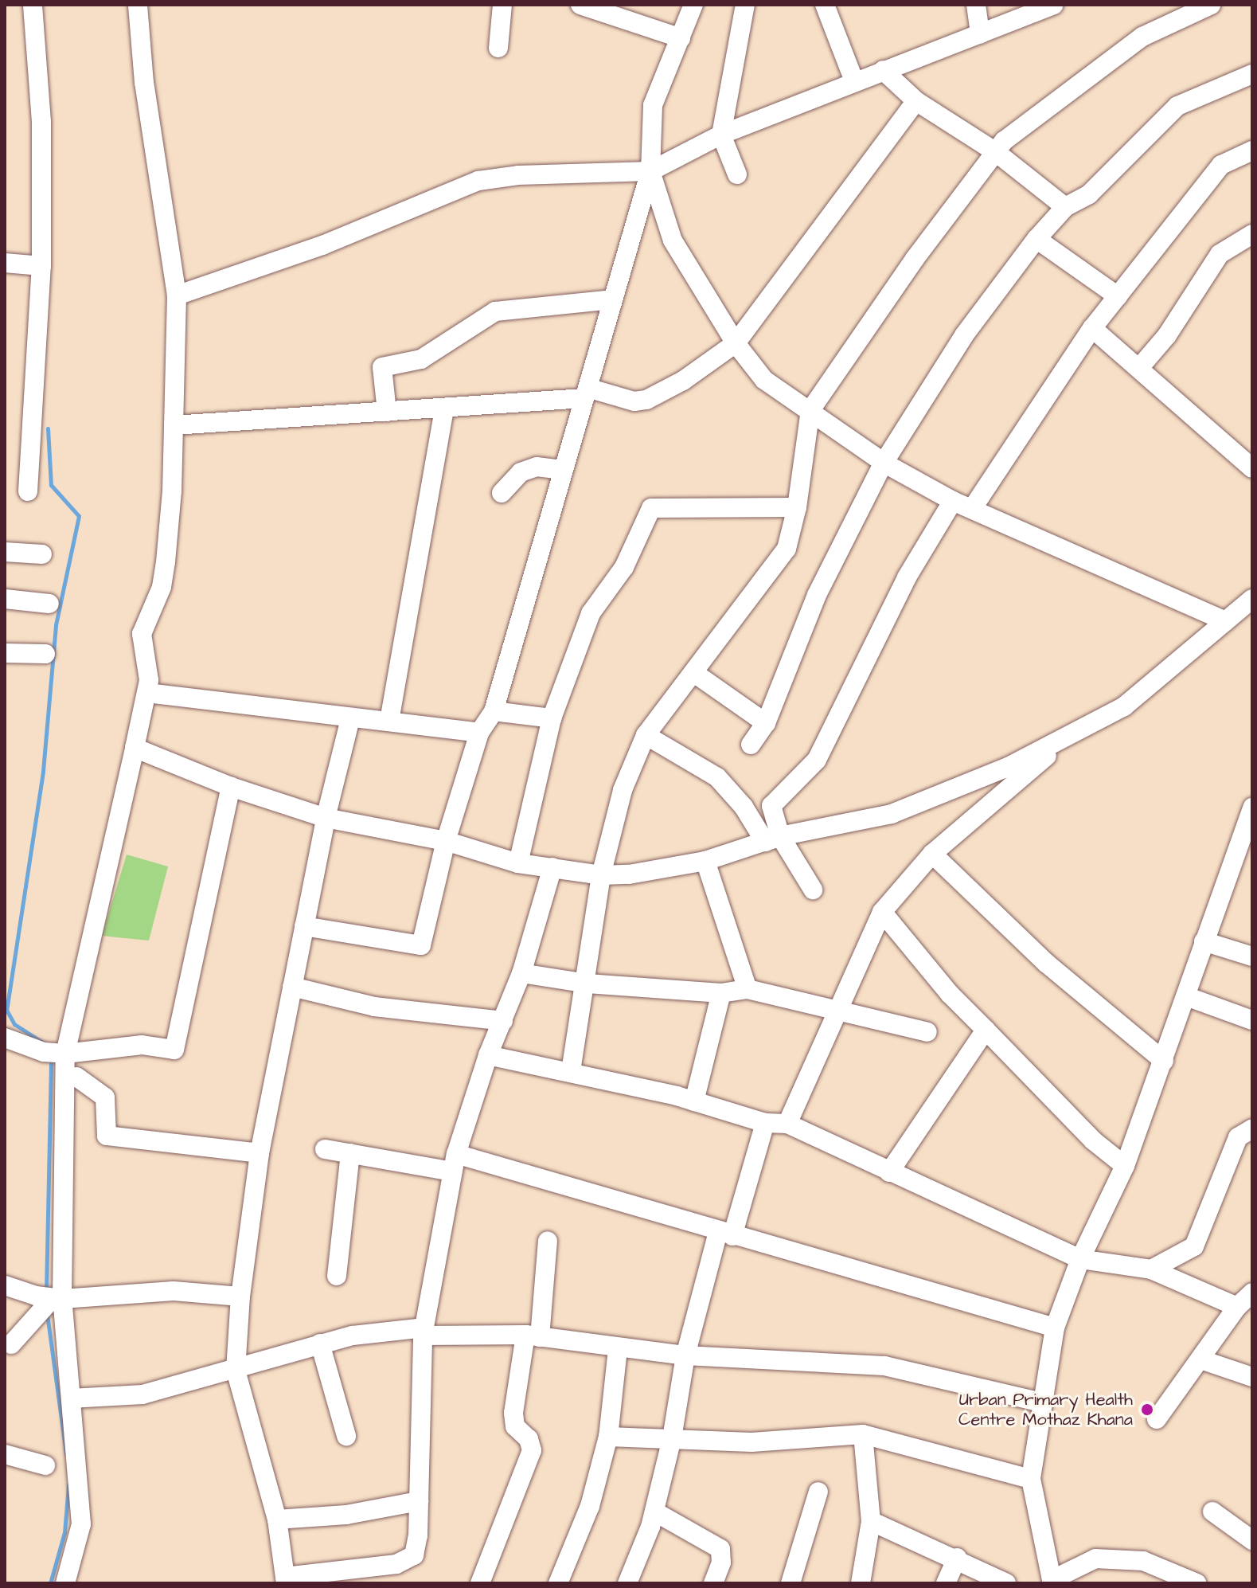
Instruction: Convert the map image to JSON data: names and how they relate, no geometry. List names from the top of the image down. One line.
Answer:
{"places":["Urban Primary Health Centre Mothaz Khana"]}
